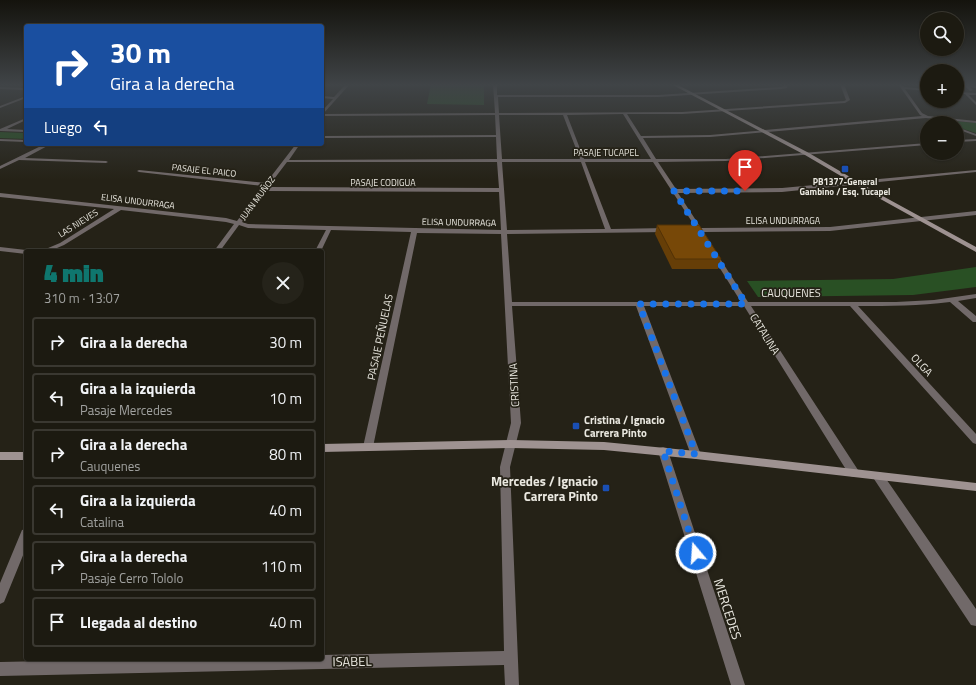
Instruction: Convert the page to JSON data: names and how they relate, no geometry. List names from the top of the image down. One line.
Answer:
{"streets":{"street":["PASAJE TUCAPEL","PASAJE EL PAICO","PASAJE CODIGUA","JUAN MUÑOZ","ELISA UNDURRAGA","LAS NIEVES","CAUQUENES","CATALINA","PASAJE PEÑUELAS","OLGA","CRISTINA","MERCEDES","ISABEL"]},"crossings":[["PASAJE TUCAPEL","JUAN MUÑOZ"],["PASAJE TUCAPEL","CRISTINA"],["PASAJE EL PAICO","PASAJE CODIGUA"],["PASAJE EL PAICO","JUAN MUÑOZ"],["PASAJE CODIGUA","JUAN MUÑOZ"],["PASAJE CODIGUA","CRISTINA"],["JUAN MUÑOZ","ELISA UNDURRAGA"],["ELISA UNDURRAGA","LAS NIEVES"],["ELISA UNDURRAGA","PASAJE PEÑUELAS"],["ELISA UNDURRAGA","CRISTINA"],["CAUQUENES","CATALINA"],["CAUQUENES","OLGA"],["CAUQUENES","CRISTINA"],["CRISTINA","ISABEL"]],"places":{"transit":["PB1377-General Gambino / Esq. Tucapel","Cristina / Ignacio Carrera Pinto","Mercedes / Ignacio Carrera Pinto"]},"page":{"map_buttons":["+","−"],"turn":["30 m","Gira a la derecha"],"then":"Luego","heading":["4 min","310 m · 13:07"],"list":[{"name":"Gira a la derecha","value":"30 m"},{"name":"Gira a la izquierda","note":"Pasaje Mercedes","value":"10 m"},{"name":"Gira a la derecha","note":"Cauquenes","value":"80 m"},{"name":"Gira a la izquierda","note":"Catalina","value":"40 m"},{"name":"Gira a la derecha","note":"Pasaje Cerro Tololo","value":"110 m"},{"name":"Llegada al destino","value":"40 m"}]}}
